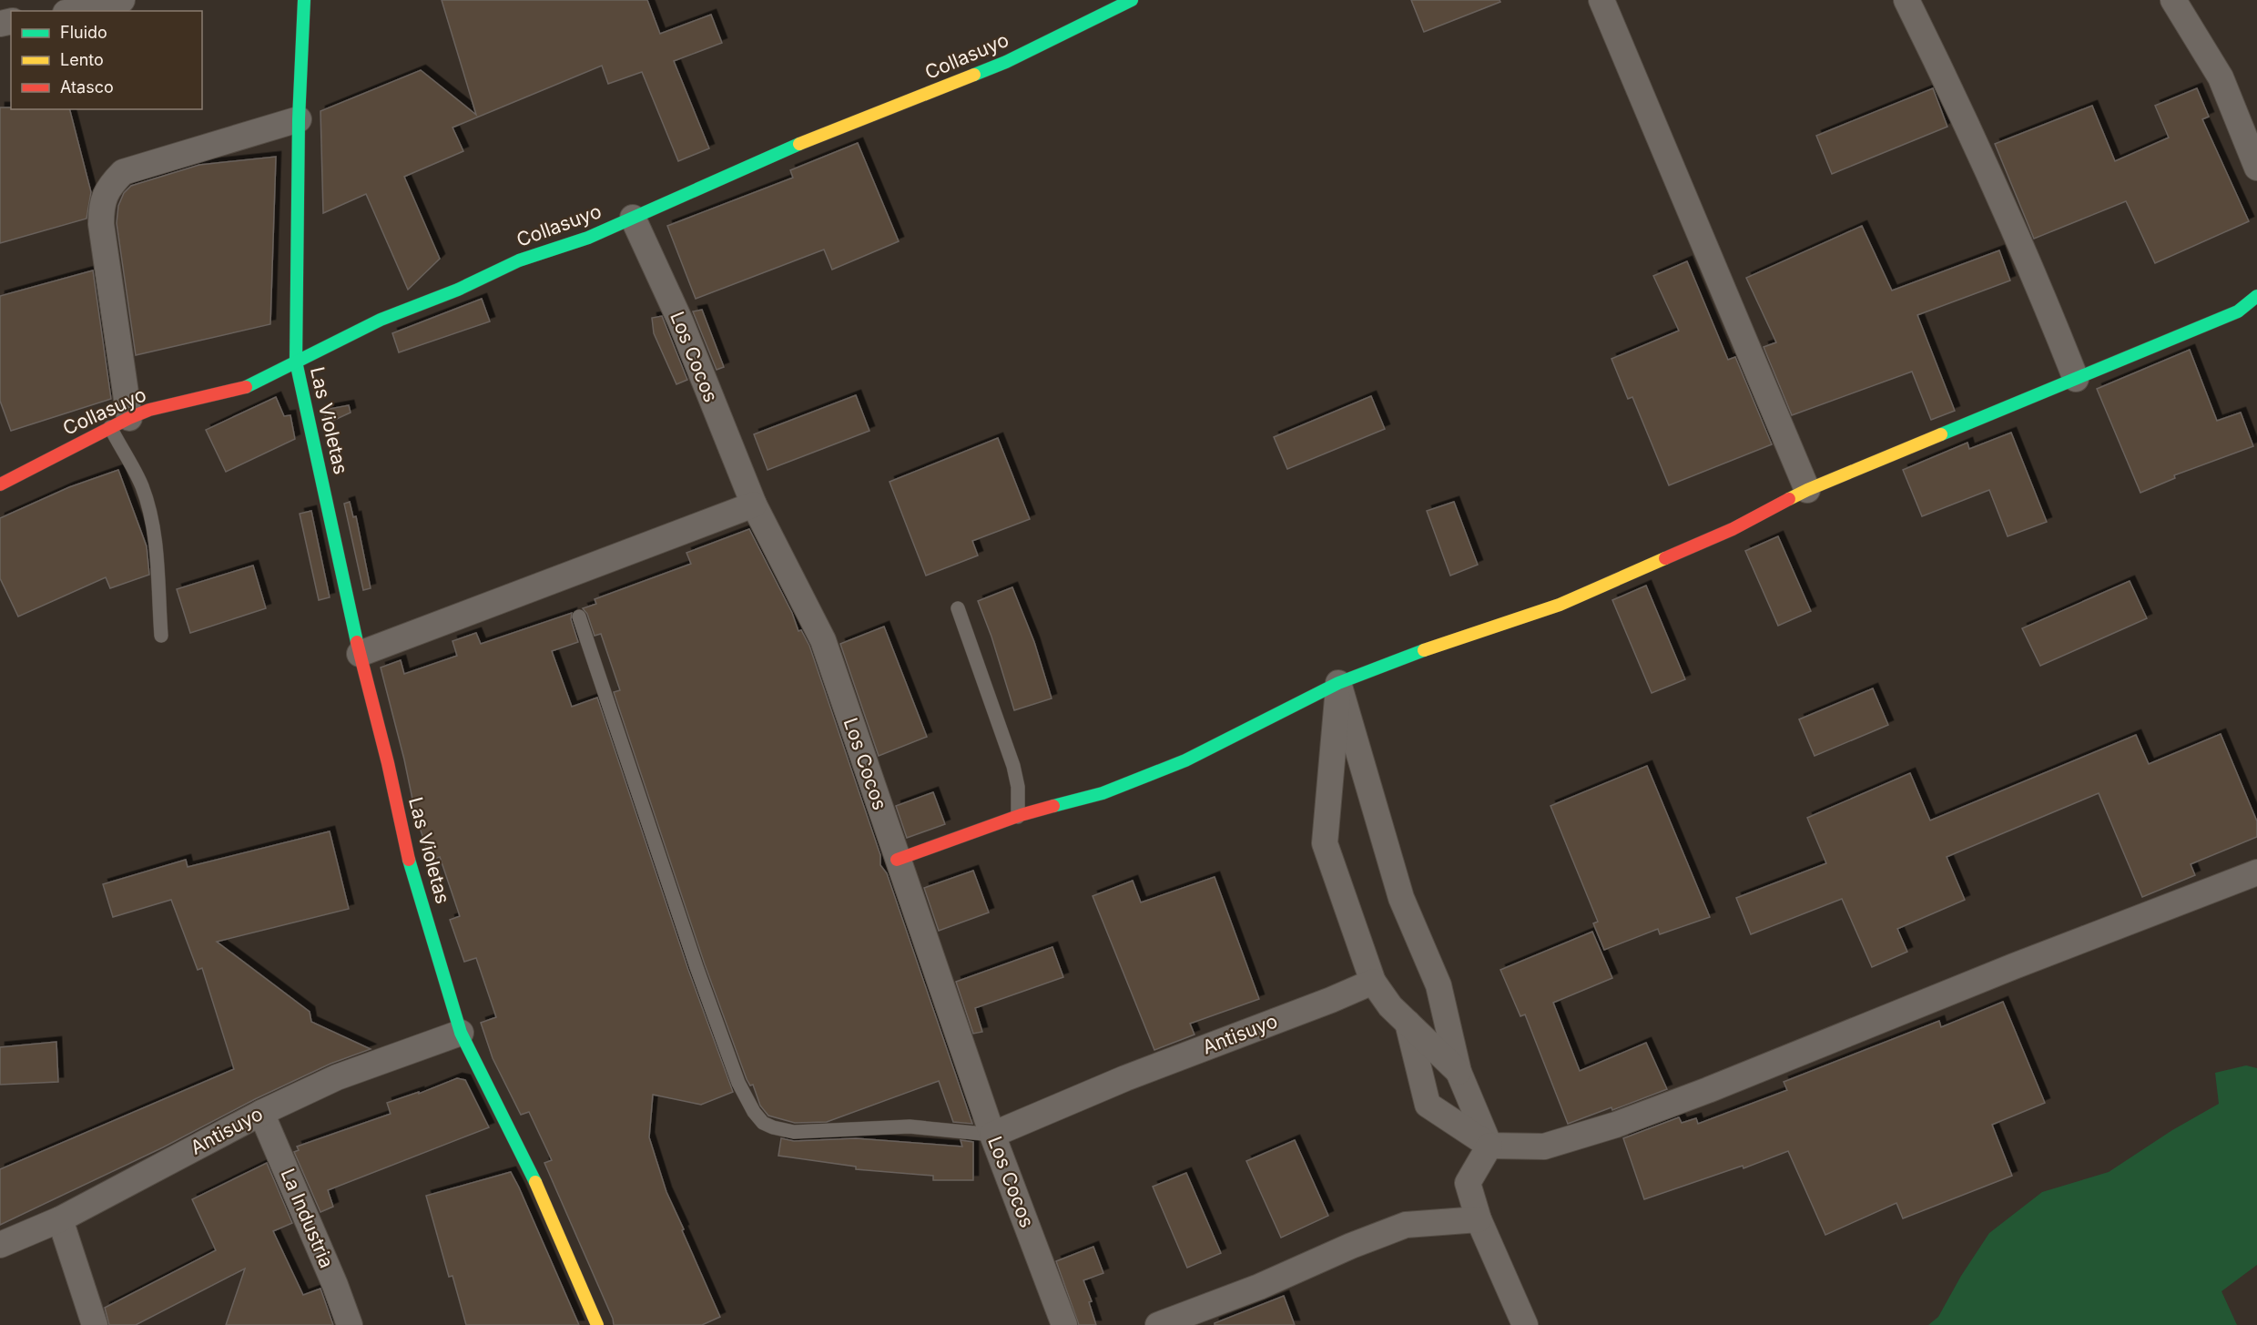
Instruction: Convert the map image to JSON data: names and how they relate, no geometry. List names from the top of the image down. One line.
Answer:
{"streets":{"street":["Collasuyo","Los Cocos","Las Violetas","Antisuyo","La Industria"]},"crossings":[["Collasuyo","Los Cocos"],["Collasuyo","Las Violetas"],["Los Cocos","Antisuyo"],["Las Violetas","Antisuyo"],["Antisuyo","La Industria"]],"legend":["Fluido","Lento","Atasco"]}
